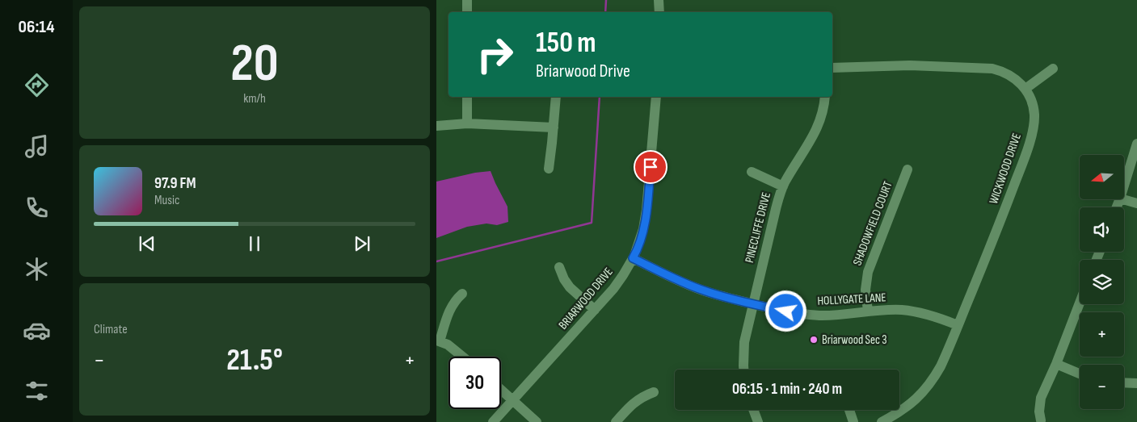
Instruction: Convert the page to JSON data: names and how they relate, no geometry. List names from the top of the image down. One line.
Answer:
{"streets":{"street":["WICKWOOD DRIVE","SHADOWFIELD COURT","PINECLIFFE DRIVE","BRIARWOOD DRIVE","HOLLYGATE LANE"]},"crossings":[["WICKWOOD DRIVE","HOLLYGATE LANE"],["SHADOWFIELD COURT","HOLLYGATE LANE"],["PINECLIFFE DRIVE","HOLLYGATE LANE"],["BRIARWOOD DRIVE","HOLLYGATE LANE"]],"places":["Briarwood Sec 3"],"north":"left","page":{"tabs":"06:14","tile":[["20","km/h"],"Climate"],"turn":["150 m","Briarwood Drive"],"map_buttons":["+","−"],"song":["97.9 FM","Music"],"heat":["−","21.5°","+"],"limit":"30","trip":"06:15 · 1 min · 240 m"}}
